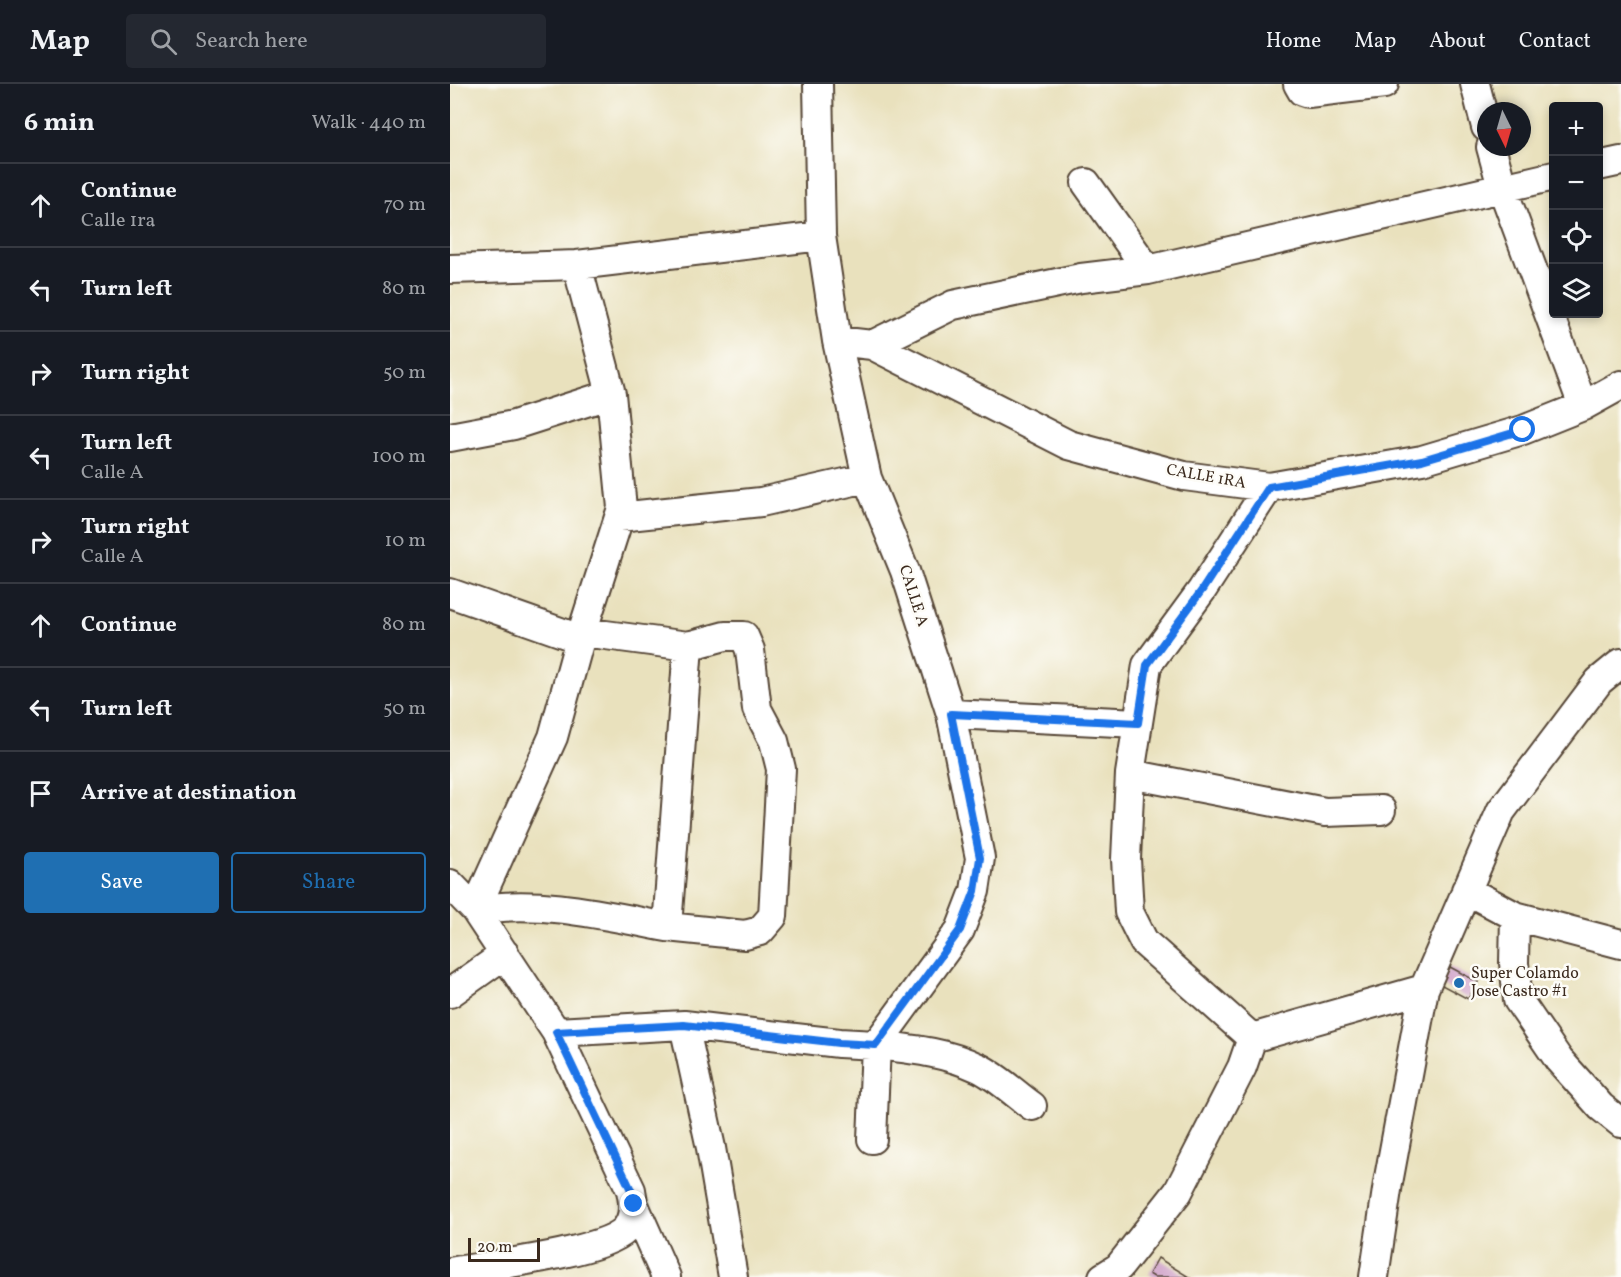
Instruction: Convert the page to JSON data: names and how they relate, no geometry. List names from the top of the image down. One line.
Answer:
{"streets":{"street":["CALLE 1RA","CALLE A"]},"crossings":[["CALLE 1RA","CALLE A"]],"places":["Super Colamdo Jose Castro #1"],"scale_bar":"20 m","north":"bottom","page":{"header":"Map","search":"Search here","nav":["Home","Map","About","Contact"],"heading":["6 min","Walk · 440 m"],"map_buttons":["+","−"],"list":[["Continue","Calle 1ra","70 m"],["Turn left","80 m"],["Turn right","50 m"],["Turn left","Calle A","100 m"],["Turn right","Calle A","10 m"],["Continue","80 m"],["Turn left","50 m"],"Arrive at destination"],"buttons":["Save","Share"],"scale":"20 m"}}
